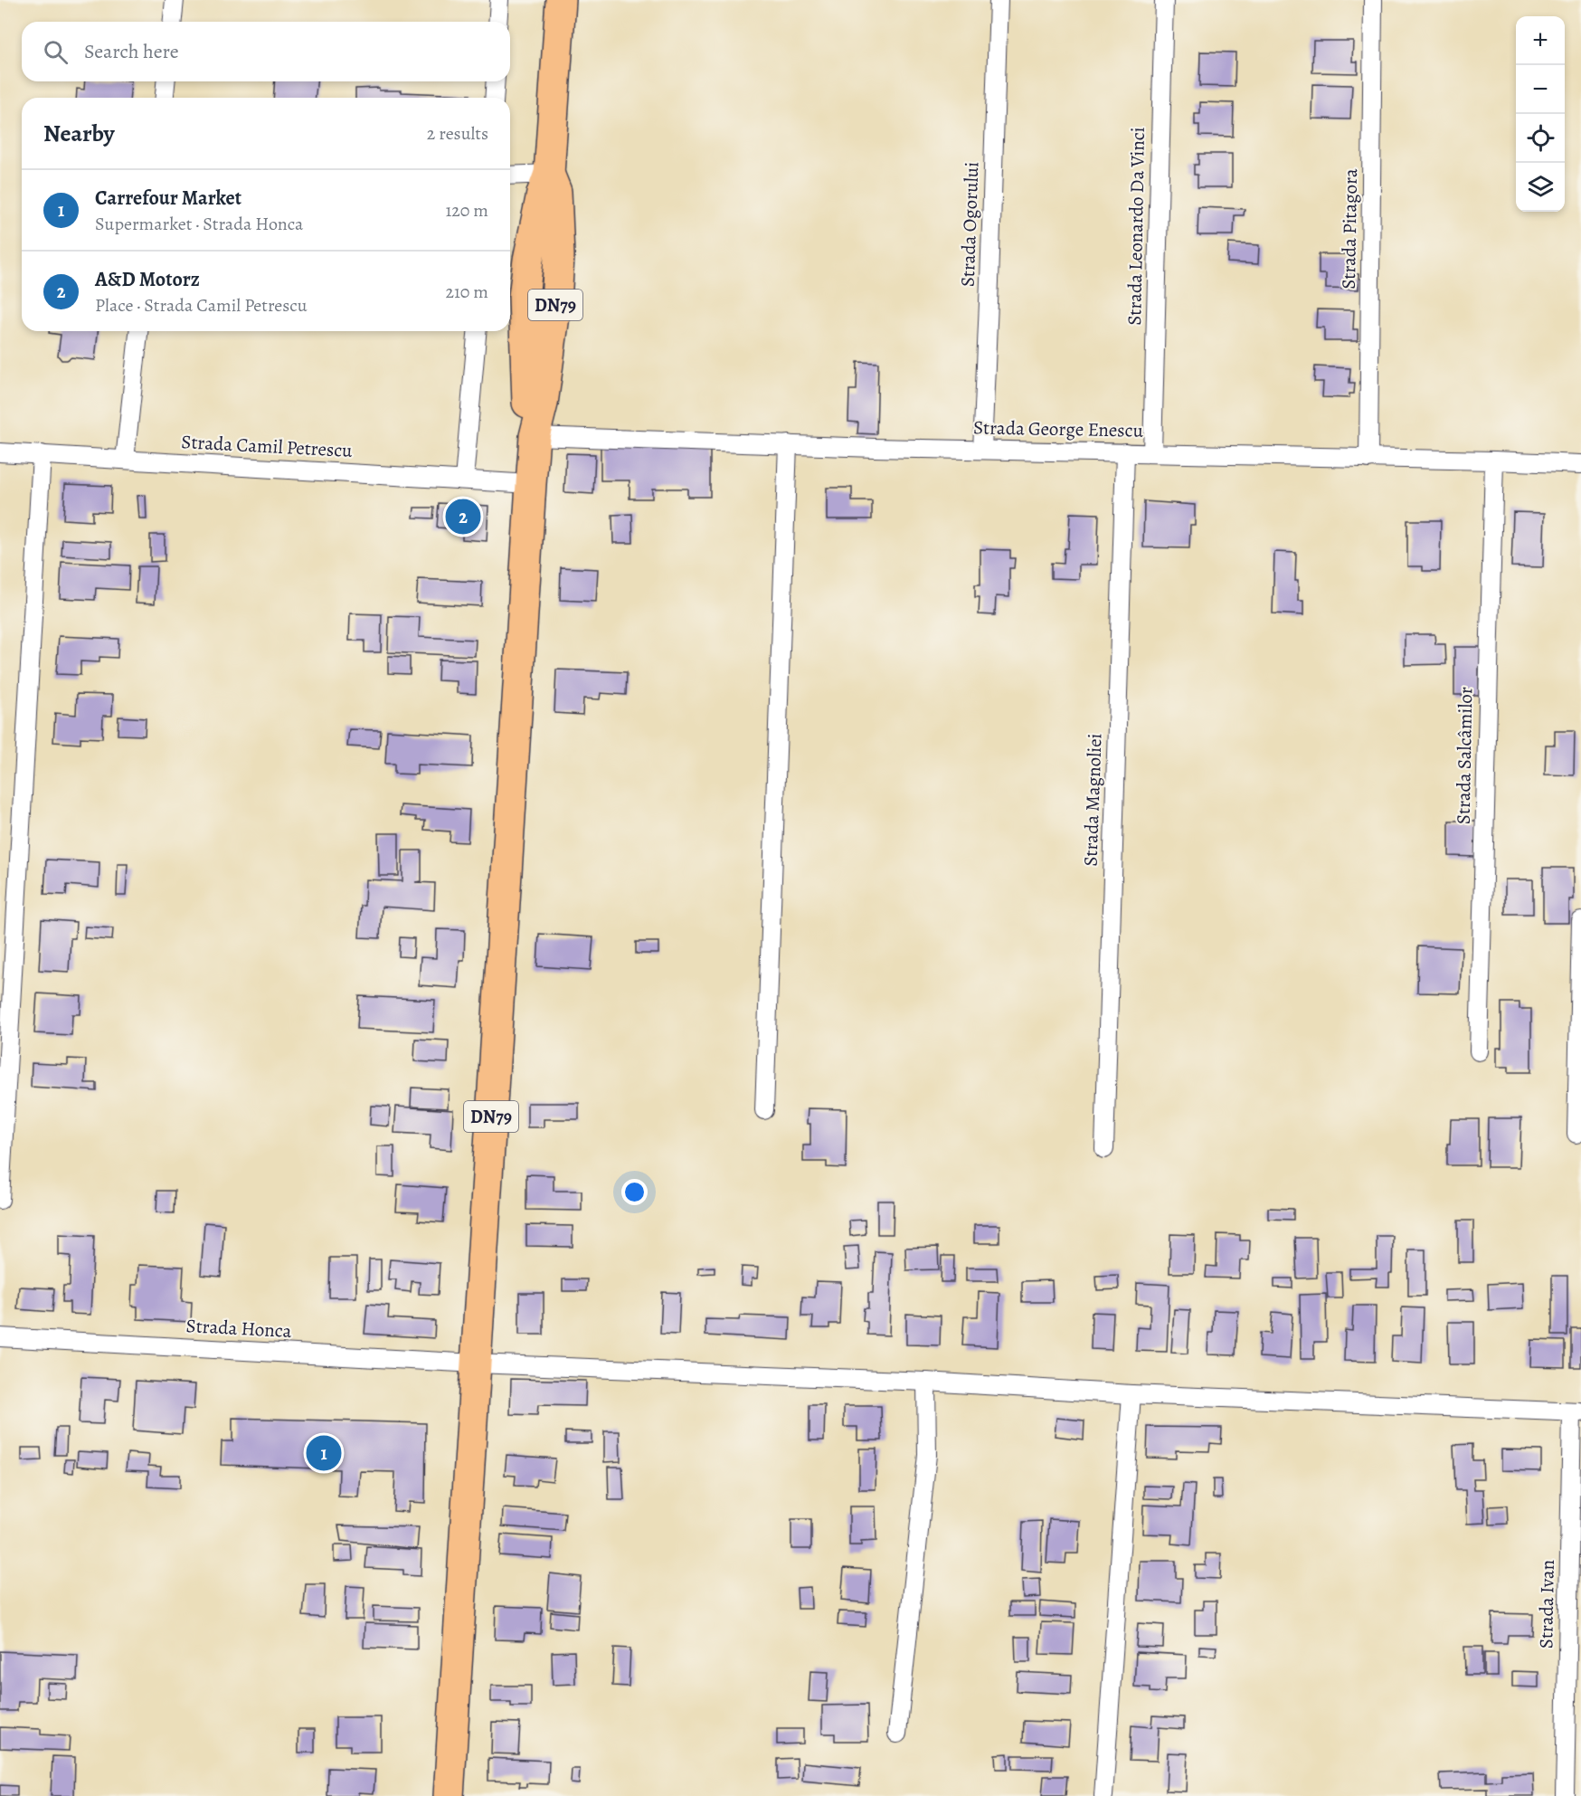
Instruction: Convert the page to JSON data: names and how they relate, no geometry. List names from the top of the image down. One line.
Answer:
{"streets":{"highway":["DN79"],"street":["Strada Ogorului","Strada Leonardo Da Vinci","Strada Pitagora","Strada George Enescu","Strada Camil Petrescu","Strada Salcâmilor","Strada Magnoliei","Strada Honca","Strada Ivan"]},"crossings":[["Strada Ogorului","Strada George Enescu"],["Strada Leonardo Da Vinci","Strada George Enescu"],["Strada Pitagora","Strada George Enescu"],["DN79","Strada George Enescu"],["DN79","Strada Camil Petrescu"],["DN79","Strada Honca"],["Strada George Enescu","Strada Salcâmilor"],["Strada George Enescu","Strada Magnoliei"],["Strada Honca","Strada Ivan"]],"page":{"map_buttons":["+","−"],"search":"Search here","heading":["Nearby","2 results"],"list":[{"mark":"1","name":"Carrefour Market","note":"Supermarket · Strada Honca","value":"120 m"},{"mark":"2","name":"A&D Motorz","note":"Place · Strada Camil Petrescu","value":"210 m"}],"pins":["2","1"]}}
